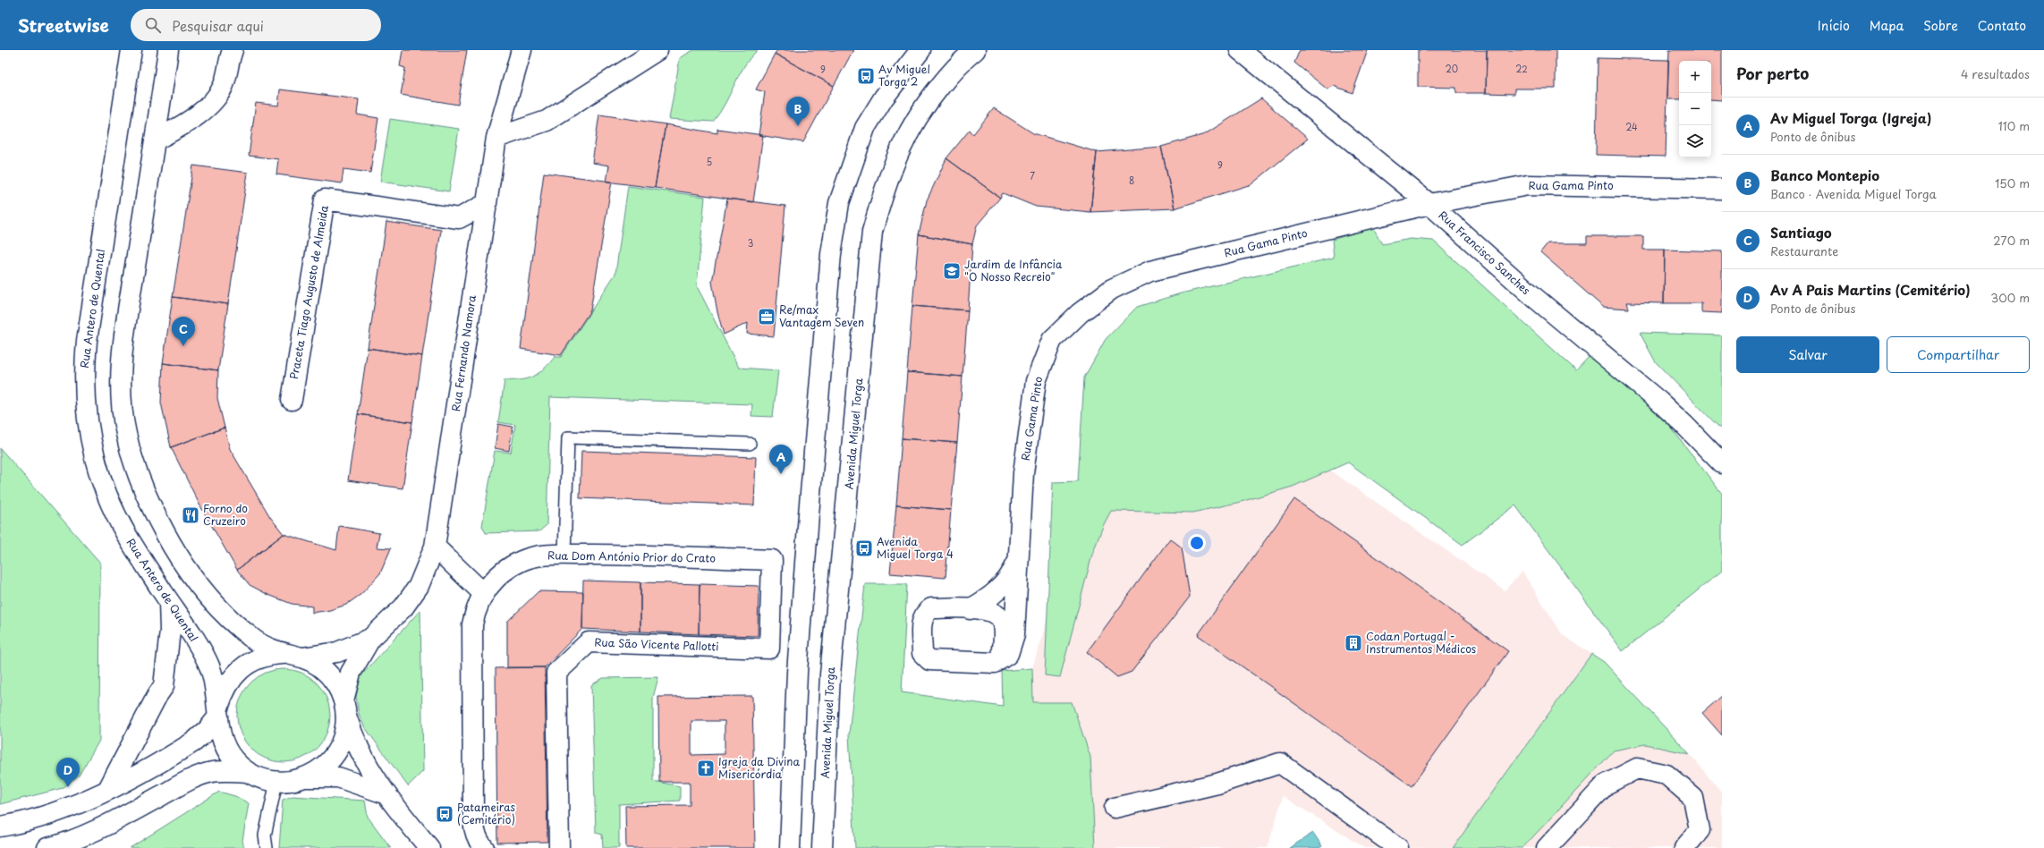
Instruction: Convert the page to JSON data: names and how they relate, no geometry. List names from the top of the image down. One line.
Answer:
{"streets":{"street":["Rua Gama Pinto","Rua Francisco Sanches","Praceta Tiago Augusto de Almeida","Rua Antero de Quental","Rua Fernando Namora","Avenida Miguel Torga","Rua Dom António Prior do Crato","Rua São Vicente Pallotti"]},"crossings":[["Rua Gama Pinto","Rua Francisco Sanches"],["Praceta Tiago Augusto de Almeida","Rua Fernando Namora"],["Rua Dom António Prior do Crato","Rua São Vicente Pallotti"]],"places":{"bus stop":["Av Miguel Torga 2","Avenida Miguel Torga 4","Patameiras (Cemitério)"],"school or university":["Jardim de Infância \"O Nosso Recreio\""],"office":["Re/max Vantagem Seven"],"restaurant":["Forno do Cruzeiro"],"building":["Codan Portugal - Instrumentos Médicos"],"church":["Igreja da Divina Misericórdia"]},"house_numbers":["20","22","9","24","5","9","7","8","3"],"page":{"header":"Streetwise","search":"Pesquisar aqui","nav":["Início","Mapa","Sobre","Contato"],"heading":["Por perto","4 resultados"],"map_buttons":["+","−"],"pins":["B","C","A","D"],"list":[{"mark":"A","name":"Av Miguel Torga (Igreja)","note":"Ponto de ônibus","value":"110 m"},{"mark":"B","name":"Banco Montepio","note":"Banco · Avenida Miguel Torga","value":"150 m"},{"mark":"C","name":"Santiago","note":"Restaurante","value":"270 m"},{"mark":"D","name":"Av A Pais Martins (Cemitério)","note":"Ponto de ônibus","value":"300 m"}],"buttons":["Salvar","Compartilhar"]}}
